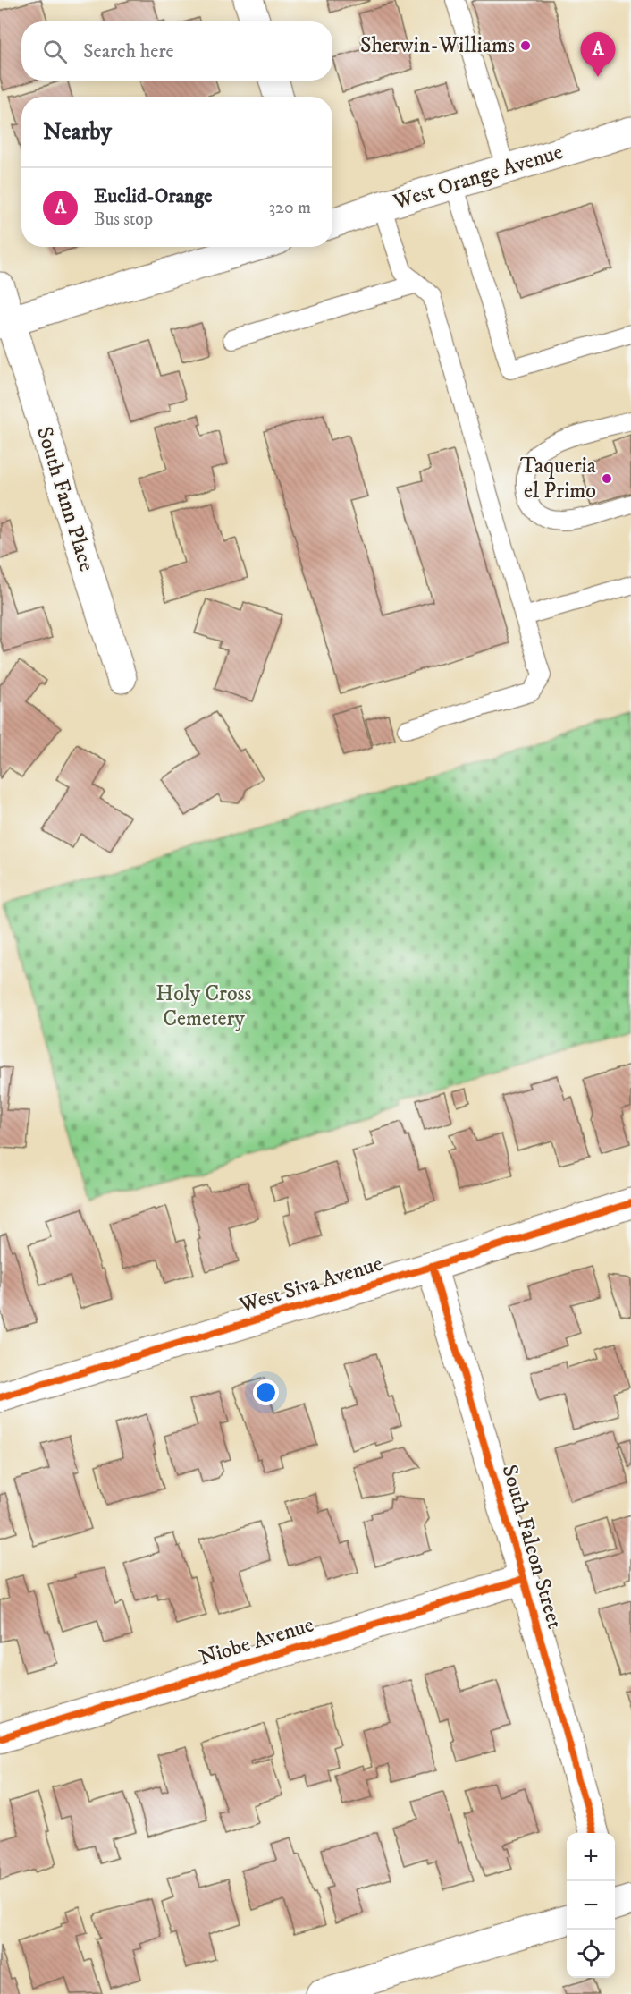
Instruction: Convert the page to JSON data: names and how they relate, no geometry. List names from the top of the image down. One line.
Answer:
{"streets":{"street":["West Orange Avenue","South Fann Place","West Siva Avenue","South Falcon Street","Niobe Avenue"]},"crossings":[["West Siva Avenue","South Falcon Street"],["South Falcon Street","Niobe Avenue"]],"parks":["Holy Cross Cemetery"],"places":["Sherwin-Williams","Taqueria el Primo"],"page":{"search":"Search here","pins":"A","heading":"Nearby","list":[{"mark":"A","name":"Euclid-Orange","note":"Bus stop","value":"320 m"}],"map_buttons":["+","−"]}}
